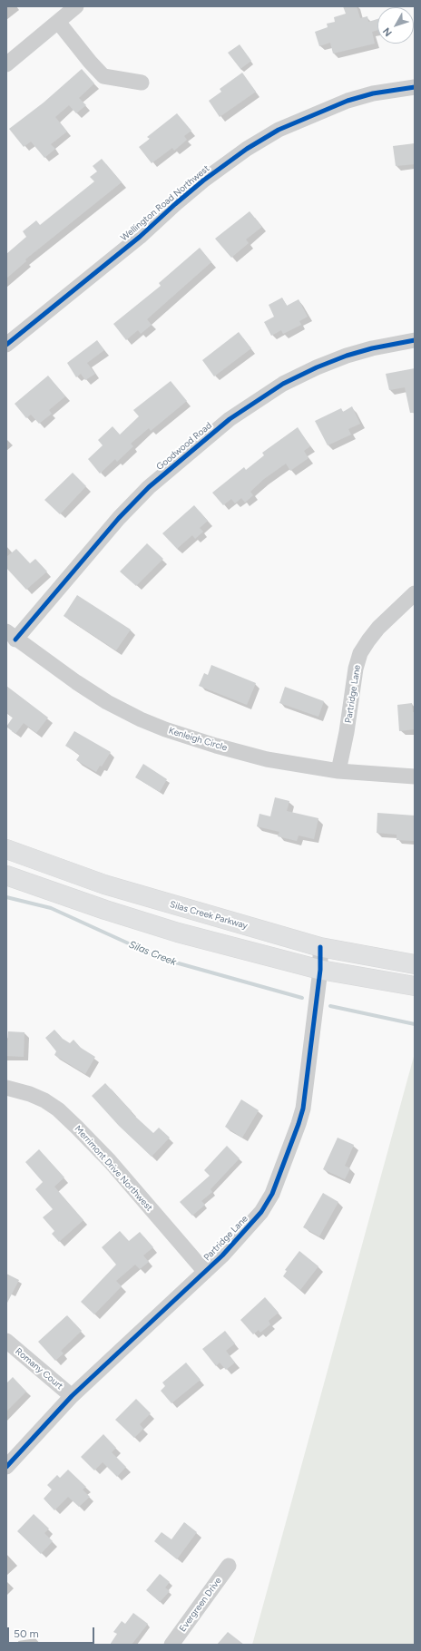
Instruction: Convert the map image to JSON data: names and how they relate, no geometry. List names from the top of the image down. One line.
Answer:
{"streets":{"main road":["Silas Creek Parkway"],"street":["Wellington Road Northwest","Goodwood Road","Partridge Lane","Kenleigh Circle","Merrimont Drive Northwest","Romany Court","Evergreen Drive"]},"crossings":[["Goodwood Road","Kenleigh Circle"],["Partridge Lane","Kenleigh Circle"],["Partridge Lane","Silas Creek Parkway"],["Partridge Lane","Merrimont Drive Northwest"],["Partridge Lane","Romany Court"]],"water":["Silas Creek"],"scale_bar":"50 m","north":"bottom left"}
